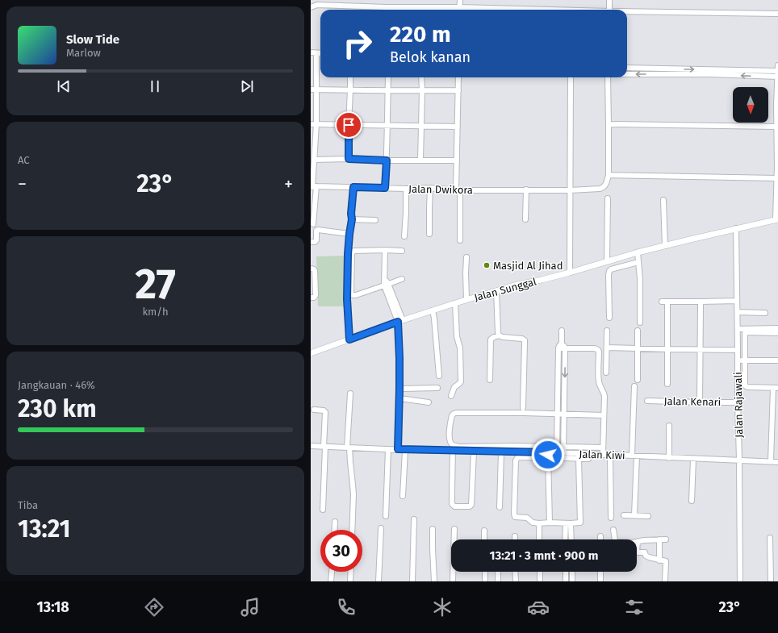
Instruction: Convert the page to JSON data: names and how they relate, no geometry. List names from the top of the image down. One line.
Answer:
{"streets":{"main road":["Jalan Sunggal"],"street":["Jalan Dwikora","Jalan Kenari","Jalan Rajawali","Jalan Kiwi"]},"crossings":[["Jalan Sunggal","Jalan Rajawali"],["Jalan Kenari","Jalan Rajawali"],["Jalan Rajawali","Jalan Kiwi"]],"places":["Masjid Al Jihad"],"north":"bottom","page":{"turn":["220 m","Belok kanan"],"song":["Slow Tide","Marlow"],"tile":["AC",["27","km/h"],["Jangkauan · 46%","230 km"],["Tiba","13:21"]],"heat":["−","23°","+"],"limit":"30","trip":"13:21 · 3 mnt · 900 m","tabs":["13:18","23°"]}}
